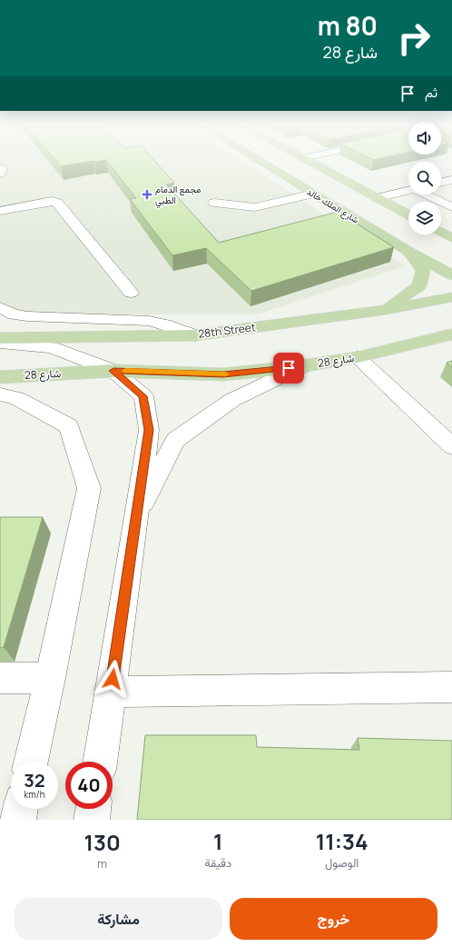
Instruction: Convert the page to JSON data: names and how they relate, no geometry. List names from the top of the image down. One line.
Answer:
{"streets":{"main road":["شارع الملك خالد","28th Street","شارع 28"]},"places":{"health":["مجمع الدمام الطبي"]},"page":{"turn":["80 m","شارع 28"],"then":"ثم","speed":"32 km/h","limit":"40","eta":["11:34","الوصول","1","دقيقة","130","m"],"buttons":["خروج","مشاركة"]}}
